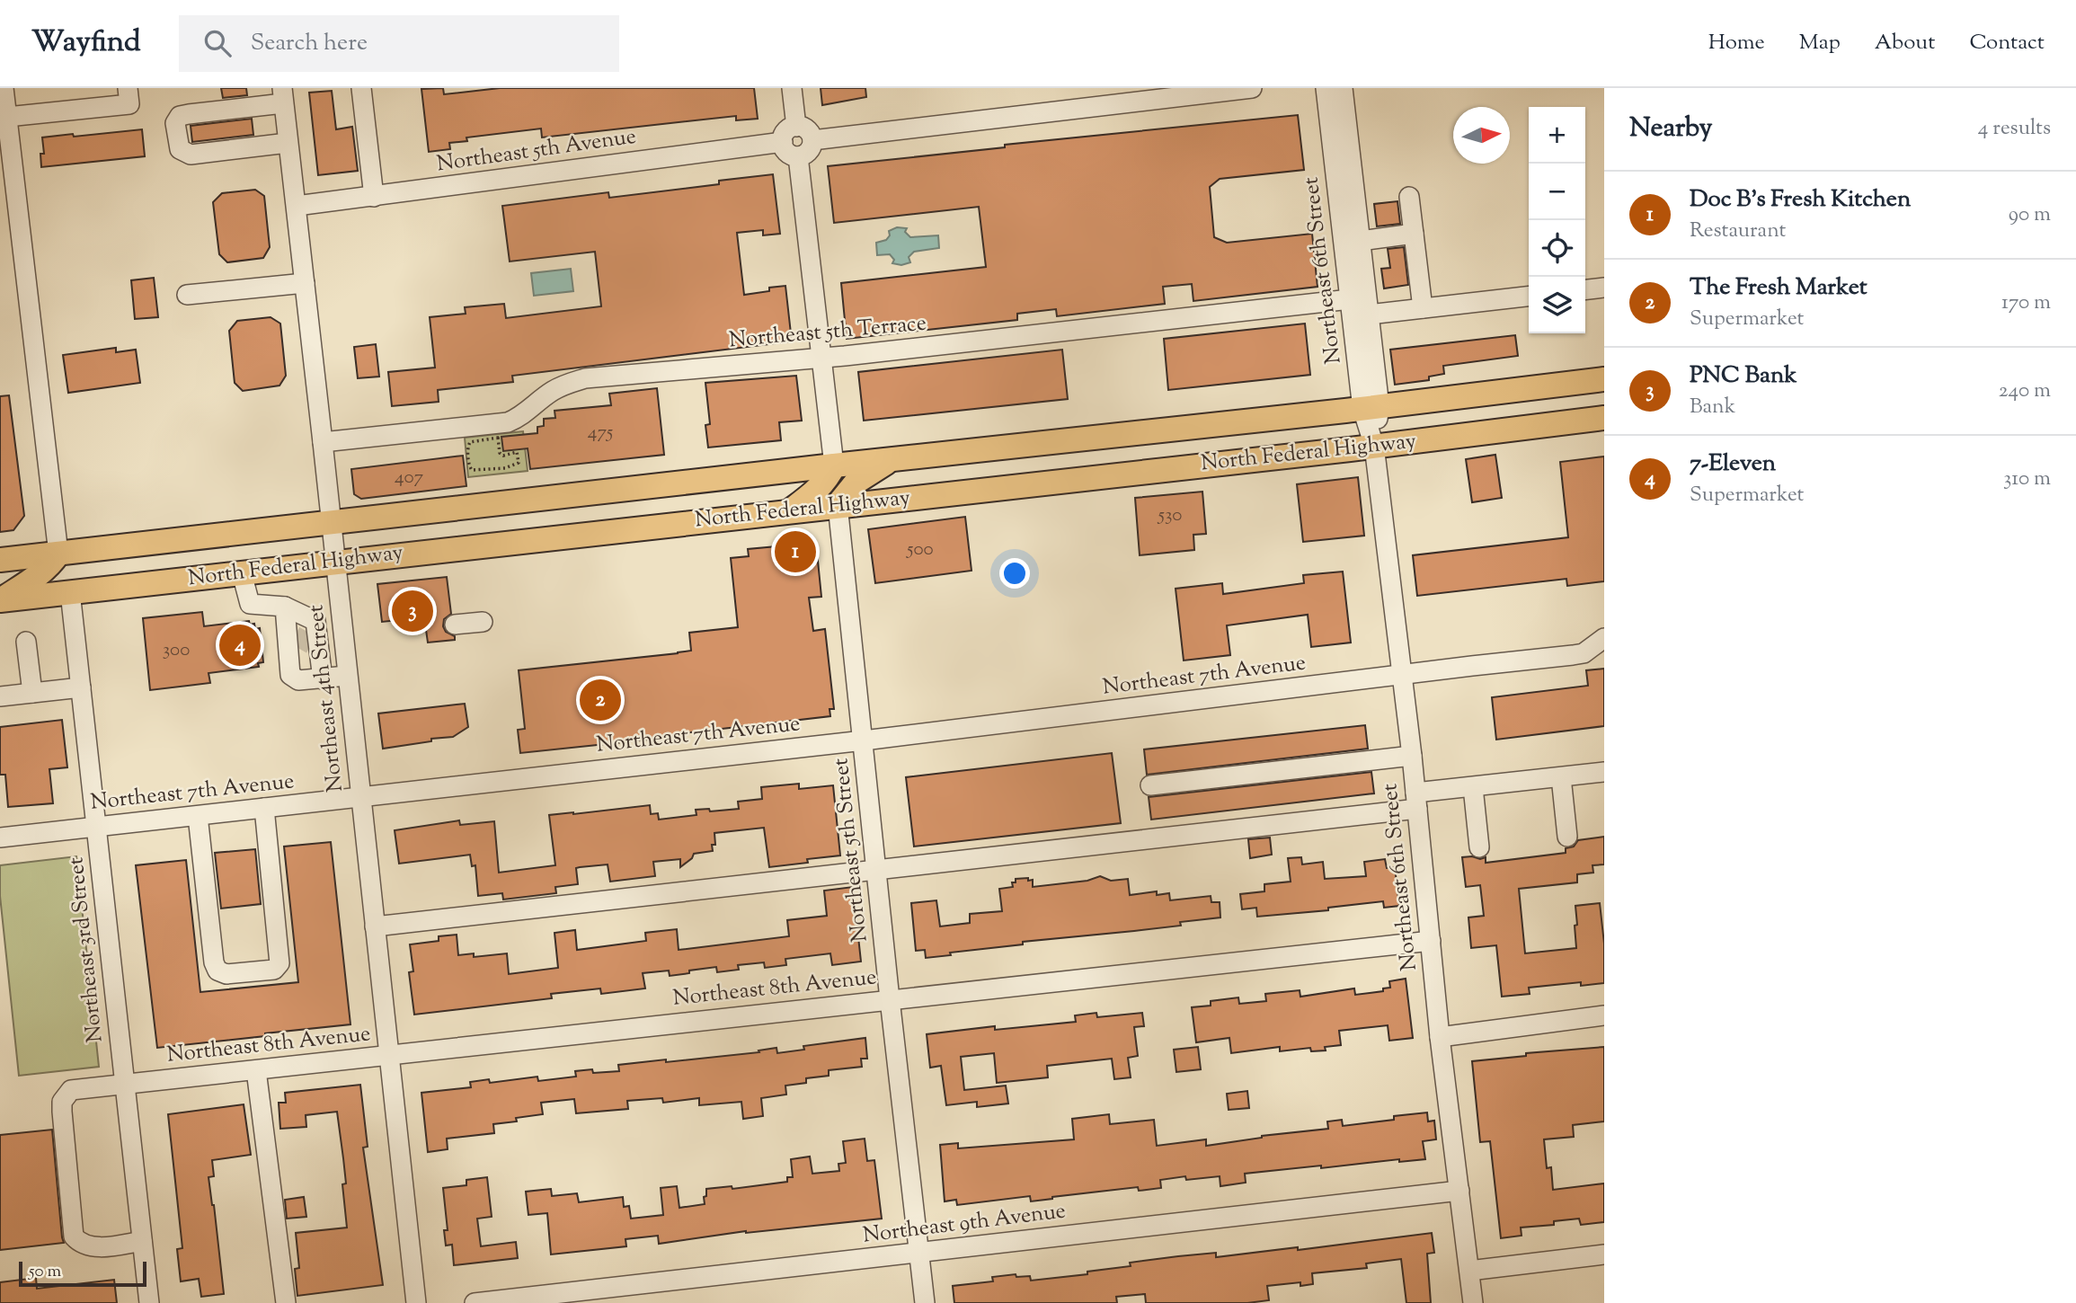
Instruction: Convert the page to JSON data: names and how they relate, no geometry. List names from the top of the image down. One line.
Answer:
{"streets":{"main road":["North Federal Highway"],"street":["Northeast 5th Avenue","Northeast 6th Street","Northeast 5th Terrace","Northeast 7th Avenue","Northeast 4th Street","Northeast 5th Street","Northeast 3rd Street","Northeast 8th Avenue","Northeast 9th Avenue"]},"crossings":[["Northeast 5th Avenue","Northeast 4th Street"],["Northeast 6th Street","Northeast 5th Terrace"],["Northeast 6th Street","North Federal Highway"],["Northeast 6th Street","Northeast 7th Avenue"],["Northeast 6th Street","Northeast 8th Avenue"],["Northeast 6th Street","Northeast 9th Avenue"],["Northeast 5th Terrace","Northeast 4th Street"],["North Federal Highway","Northeast 4th Street"],["North Federal Highway","Northeast 5th Street"],["North Federal Highway","Northeast 3rd Street"],["Northeast 7th Avenue","Northeast 4th Street"],["Northeast 7th Avenue","Northeast 5th Street"],["Northeast 7th Avenue","Northeast 3rd Street"],["Northeast 4th Street","Northeast 8th Avenue"],["Northeast 5th Street","Northeast 8th Avenue"],["Northeast 5th Street","Northeast 9th Avenue"],["Northeast 3rd Street","Northeast 8th Avenue"]],"house_numbers":["475","407","530","500","300"],"scale_bar":"50 m","north":"right","page":{"header":"Wayfind","search":"Search here","nav":["Home","Map","About","Contact"],"heading":["Nearby","4 results"],"map_buttons":["+","−"],"list":[{"mark":"1","name":"Doc B's Fresh Kitchen","note":"Restaurant","value":"90 m"},{"mark":"2","name":"The Fresh Market","note":"Supermarket","value":"170 m"},{"mark":"3","name":"PNC Bank","note":"Bank","value":"240 m"},{"mark":"4","name":"7-Eleven","note":"Supermarket","value":"310 m"}],"pins":["1","3","4","2"],"scale":"50 m"}}
